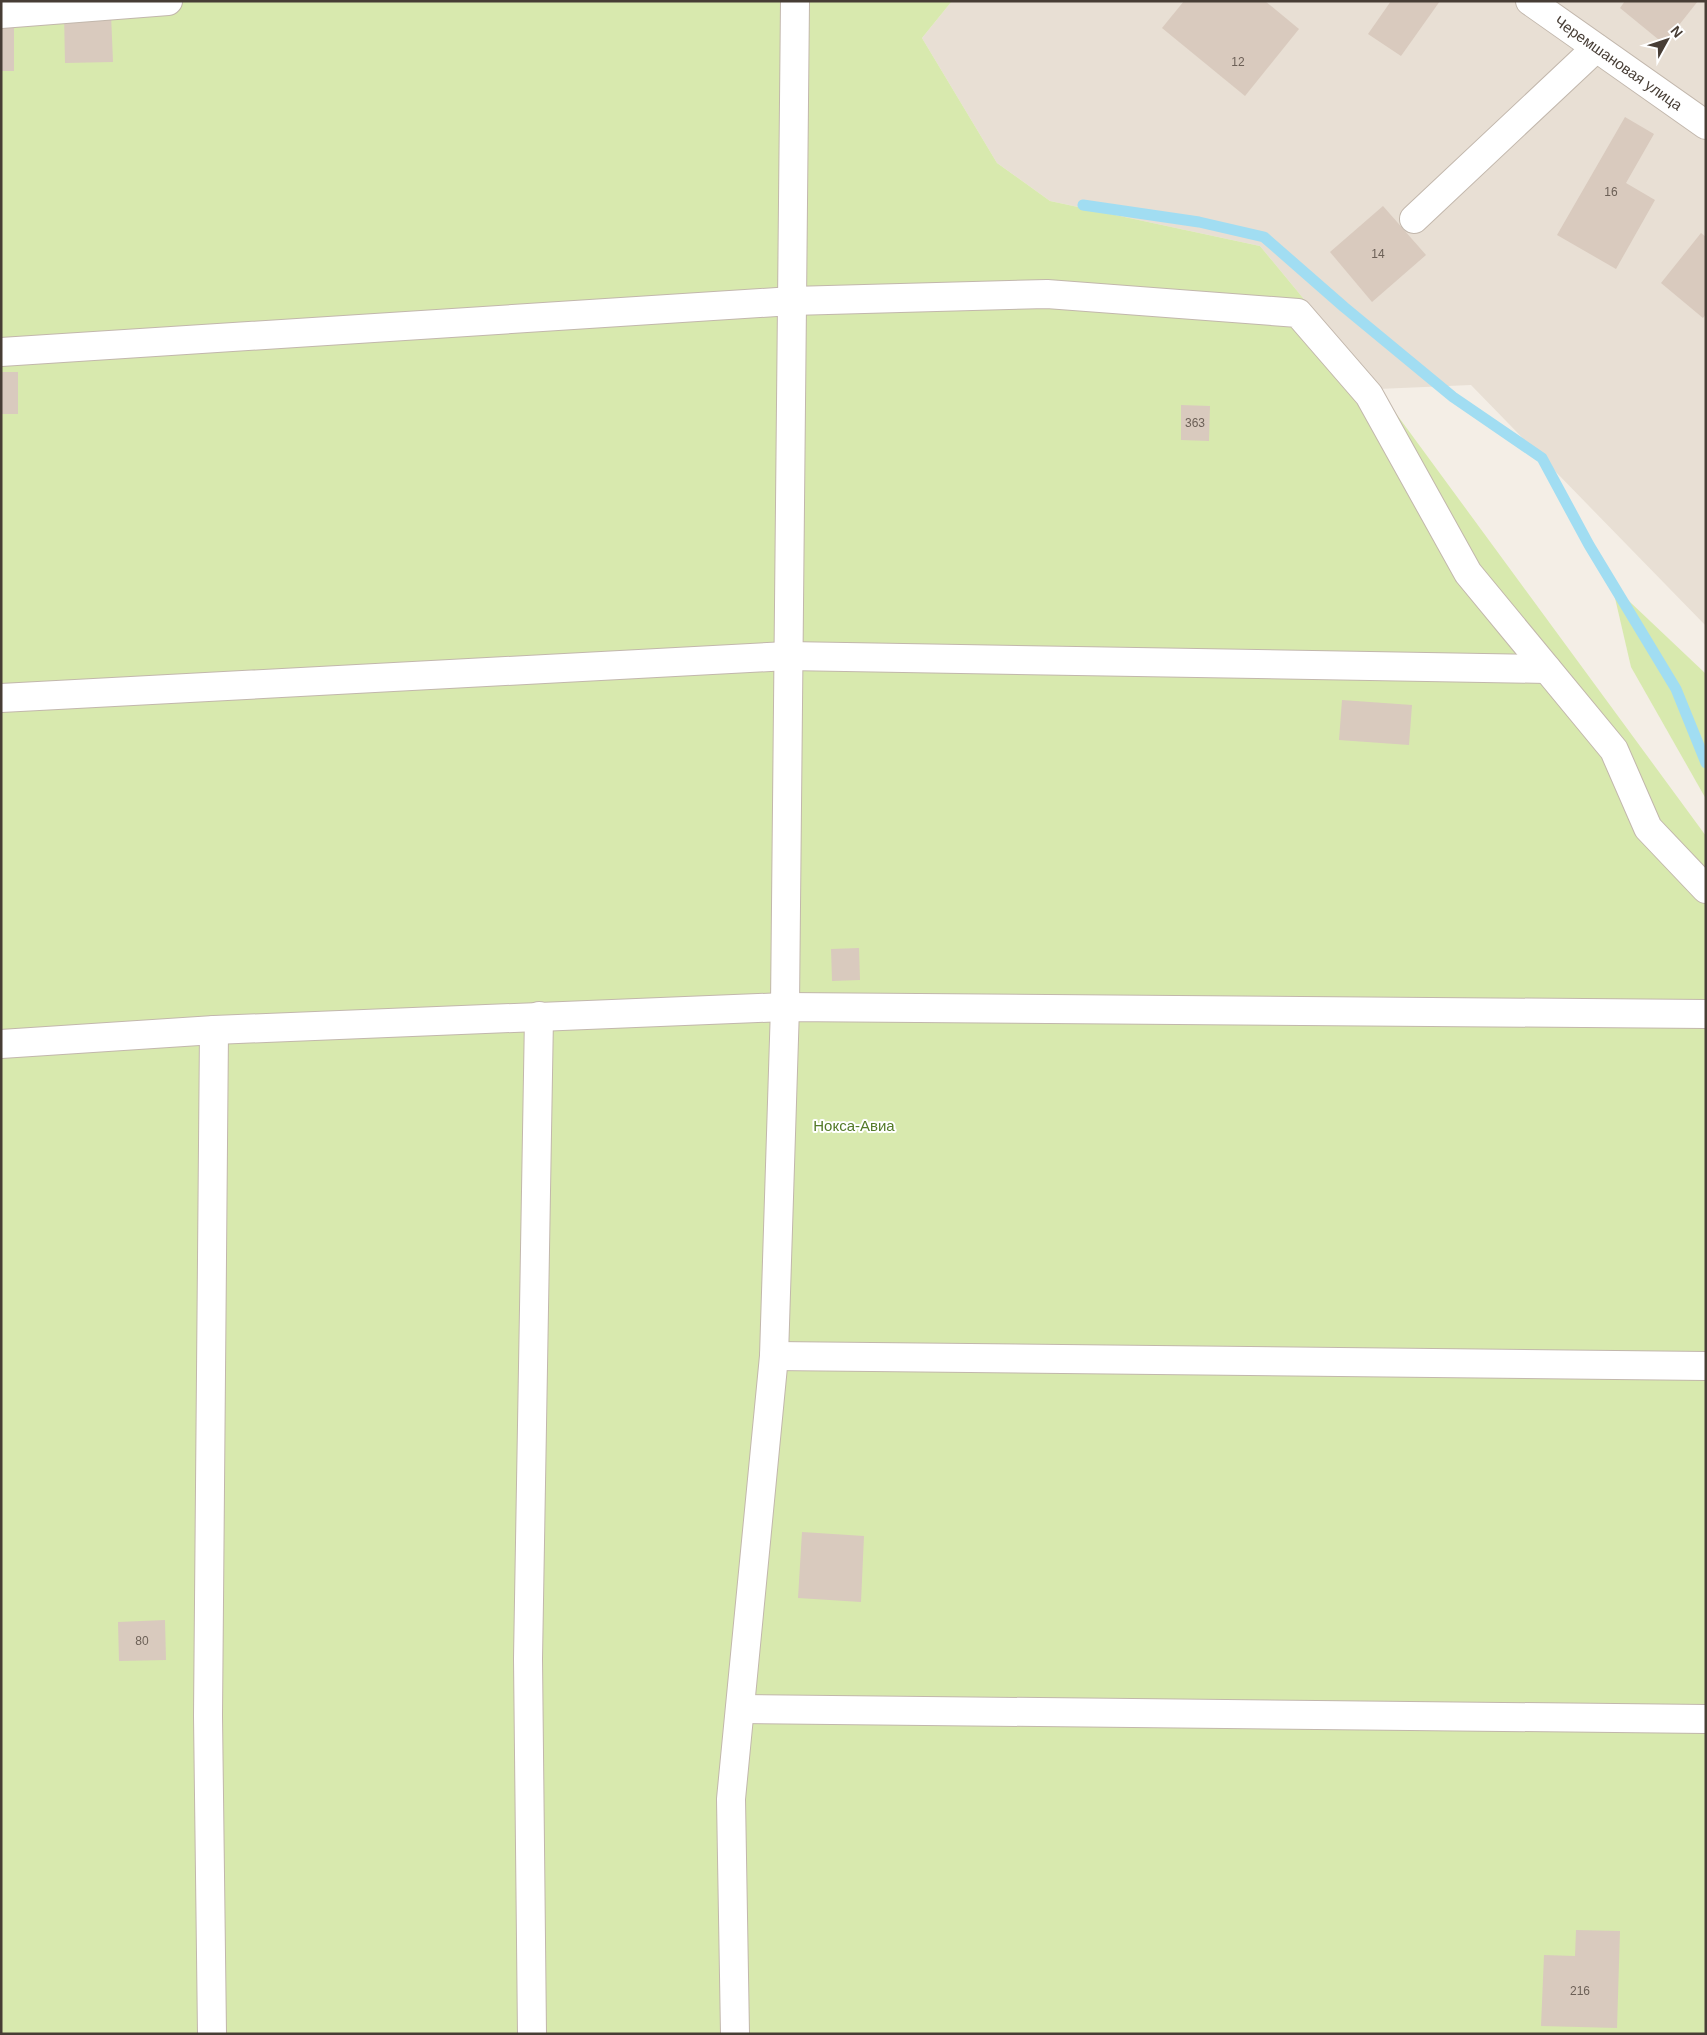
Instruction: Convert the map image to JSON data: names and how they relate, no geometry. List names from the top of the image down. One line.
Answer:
{"streets":{"street":["Черемшановая улица"]},"parks":["Нокса-Авиа"],"house_numbers":["12","16","14","363","80","216"],"north":"top right"}
